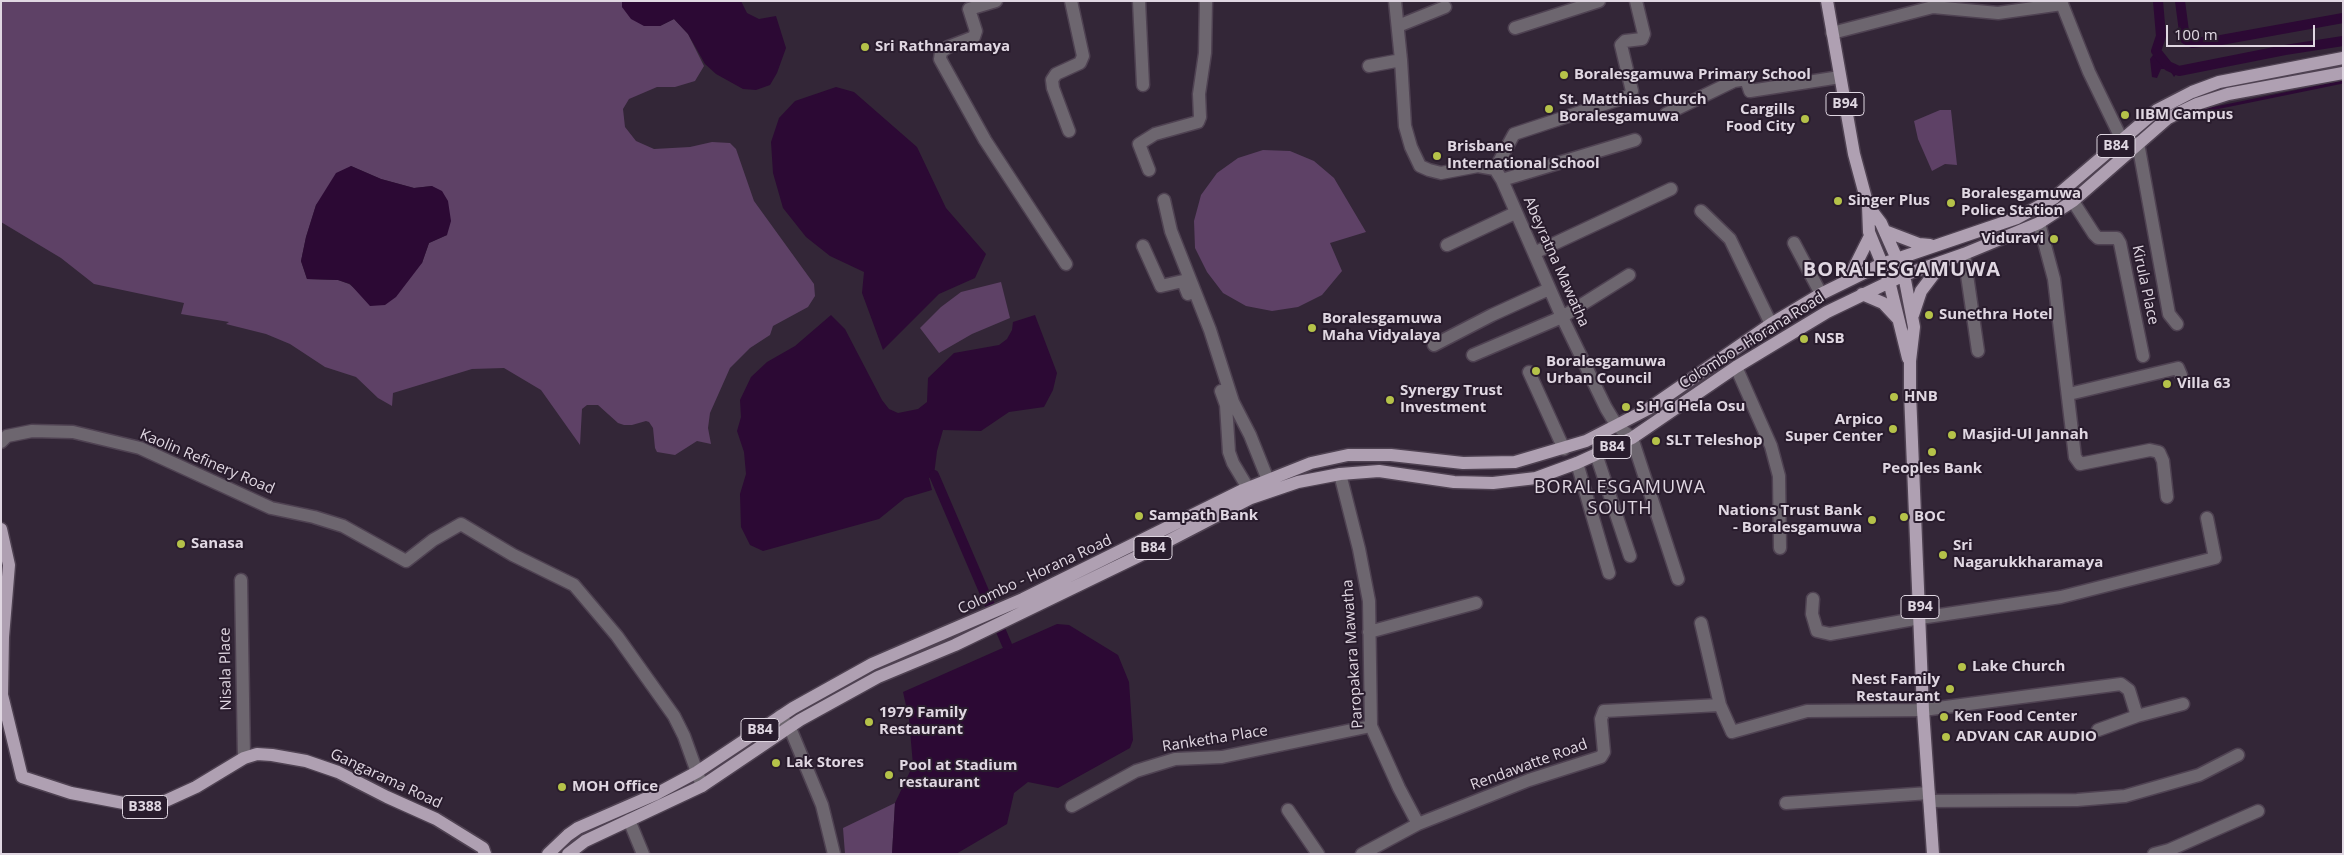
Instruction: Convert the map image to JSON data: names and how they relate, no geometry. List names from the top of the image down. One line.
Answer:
{"streets":{"main road":["B94","B84","Colombo - Horana Road","Gangarama Road","B388"],"street":["Abeyratna Mawatha","Kirula Place","Kaolin Refinery Road","Paropakara Mawatha","Nisala Place","Ranketha Place","Rendawatte Road"]},"crossings":[["B94","B84"],["B94","Colombo - Horana Road"],["B84","Kirula Place"],["B84","Colombo - Horana Road"],["Abeyratna Mawatha","Colombo - Horana Road"],["Colombo - Horana Road","Kaolin Refinery Road"],["Colombo - Horana Road","Paropakara Mawatha"],["Paropakara Mawatha","Ranketha Place"],["Paropakara Mawatha","Rendawatte Road"],["Nisala Place","Gangarama Road"]],"districts":["BORALESGAMUWA","BORALESGAMUWA SOUTH"],"places":["Sri Rathnaramaya","Boralesgamuwa Primary School","St. Matthias Church Boralesgamuwa","IIBM Campus","Cargills Food City","Brisbane International School","Singer Plus","Boralesgamuwa Police Station","Viduravi","Sunethra Hotel","Boralesgamuwa Maha Vidyalaya","NSB","Boralesgamuwa Urban Council","Villa 63","HNB","Synergy Trust Investment","S H G Hela Osu","Arpico Super Center","Masjid-Ul Jannah","SLT Teleshop","Peoples Bank","Sampath Bank","BOC","Nations Trust Bank - Boralesgamuwa","Sanasa","Sri Nagarukkharamaya","Lake Church","Nest Family Restaurant","Ken Food Center","1979 Family Restaurant","ADVAN CAR AUDIO","Lak Stores","Pool at Stadium restaurant","MOH Office"],"scale_bar":"100 m"}
